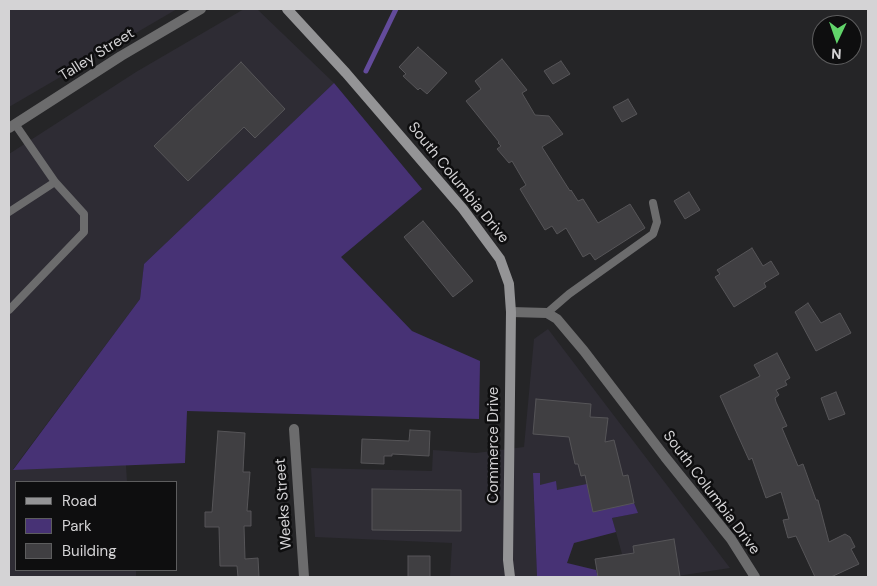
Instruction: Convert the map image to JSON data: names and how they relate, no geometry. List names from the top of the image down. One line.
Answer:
{"streets":{"main road":["South Columbia Drive","Commerce Drive"],"street":["Talley Street","Weeks Street"]},"crossings":[["South Columbia Drive","Commerce Drive"]],"legend":["Road","Park","Building"],"north":"bottom"}
